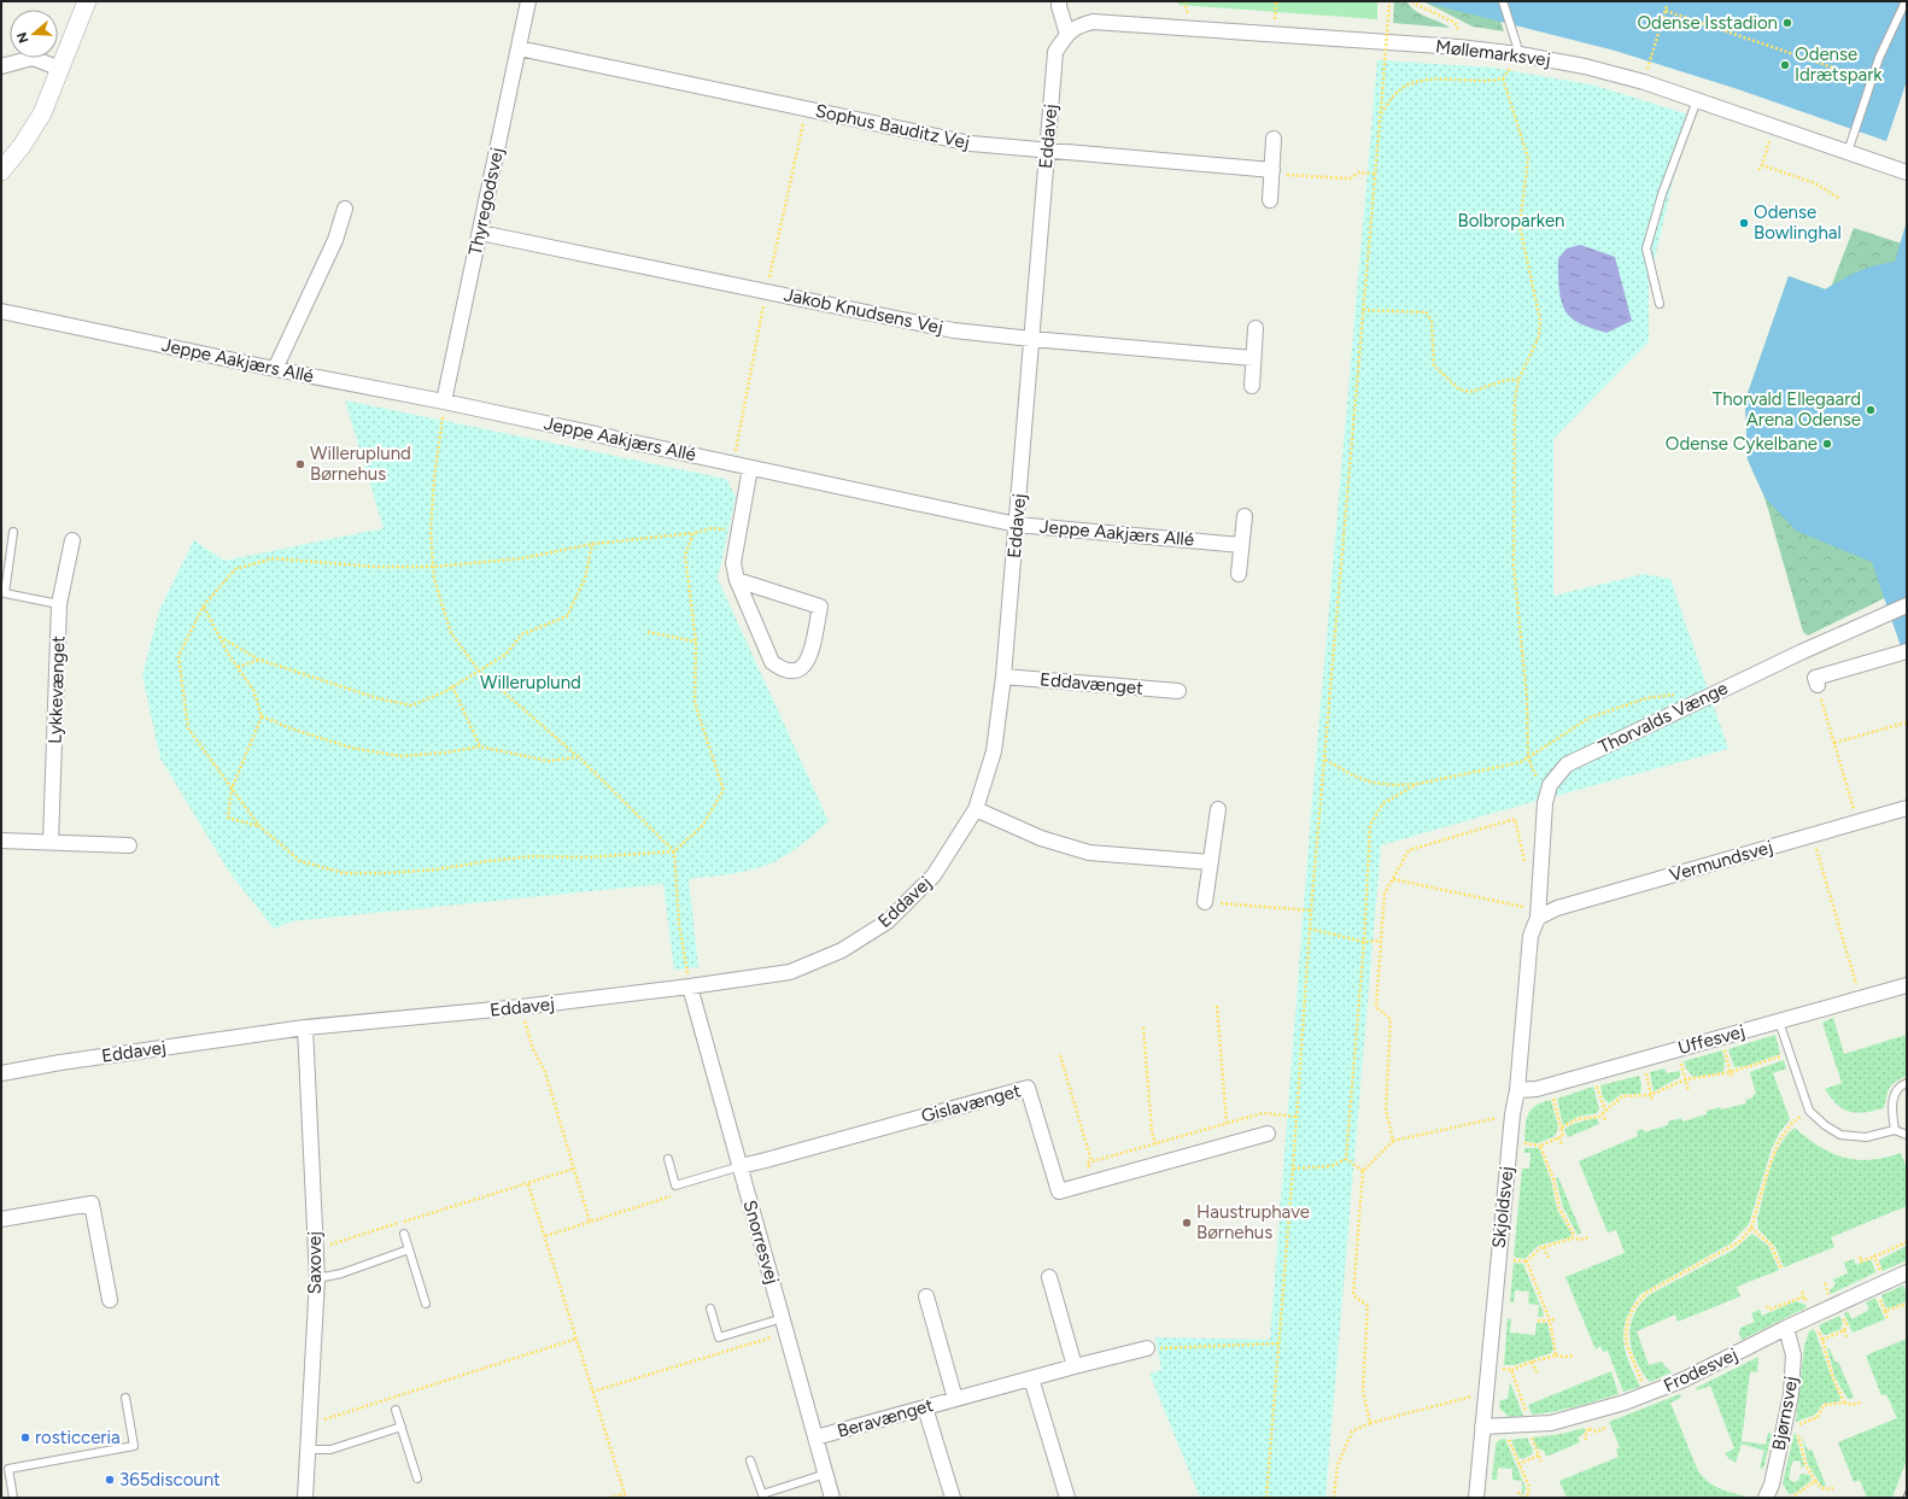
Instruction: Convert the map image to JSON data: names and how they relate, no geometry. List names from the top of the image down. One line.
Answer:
{"streets":{"street":["Møllemarksvej","Sophus Bauditz Vej","Eddavej","Thyregodsvej","Jakob Knudsens Vej","Jeppe Aakjærs Allé","Eddavænget","Lykkevænget","Thorvalds Vænge","Vermundsvej","Uffesvej","Gislavænget","Skjoldsvej","Snorresvej","Saxovej","Frodesvej","Bjørnsvej","Beravænget"]},"crossings":[["Møllemarksvej","Eddavej"],["Sophus Bauditz Vej","Eddavej"],["Sophus Bauditz Vej","Thyregodsvej"],["Eddavej","Jakob Knudsens Vej"],["Eddavej","Jeppe Aakjærs Allé"],["Eddavej","Eddavænget"],["Eddavej","Snorresvej"],["Eddavej","Saxovej"],["Thyregodsvej","Jakob Knudsens Vej"],["Thyregodsvej","Jeppe Aakjærs Allé"],["Thorvalds Vænge","Vermundsvej"],["Thorvalds Vænge","Skjoldsvej"],["Vermundsvej","Skjoldsvej"],["Uffesvej","Skjoldsvej"],["Gislavænget","Snorresvej"],["Skjoldsvej","Frodesvej"],["Snorresvej","Beravænget"],["Frodesvej","Bjørnsvej"]],"parks":["Bolbroparken","Willeruplund"],"places":["Odense Isstadion","Odense Idrætspark","Odense Bowlinghal","Thorvald Ellegaard Arena Odense","Odense Cykelbane","Willeruplund Børnehus","Haustruphave Børnehus","rosticceria","365discount"],"north":"left"}
